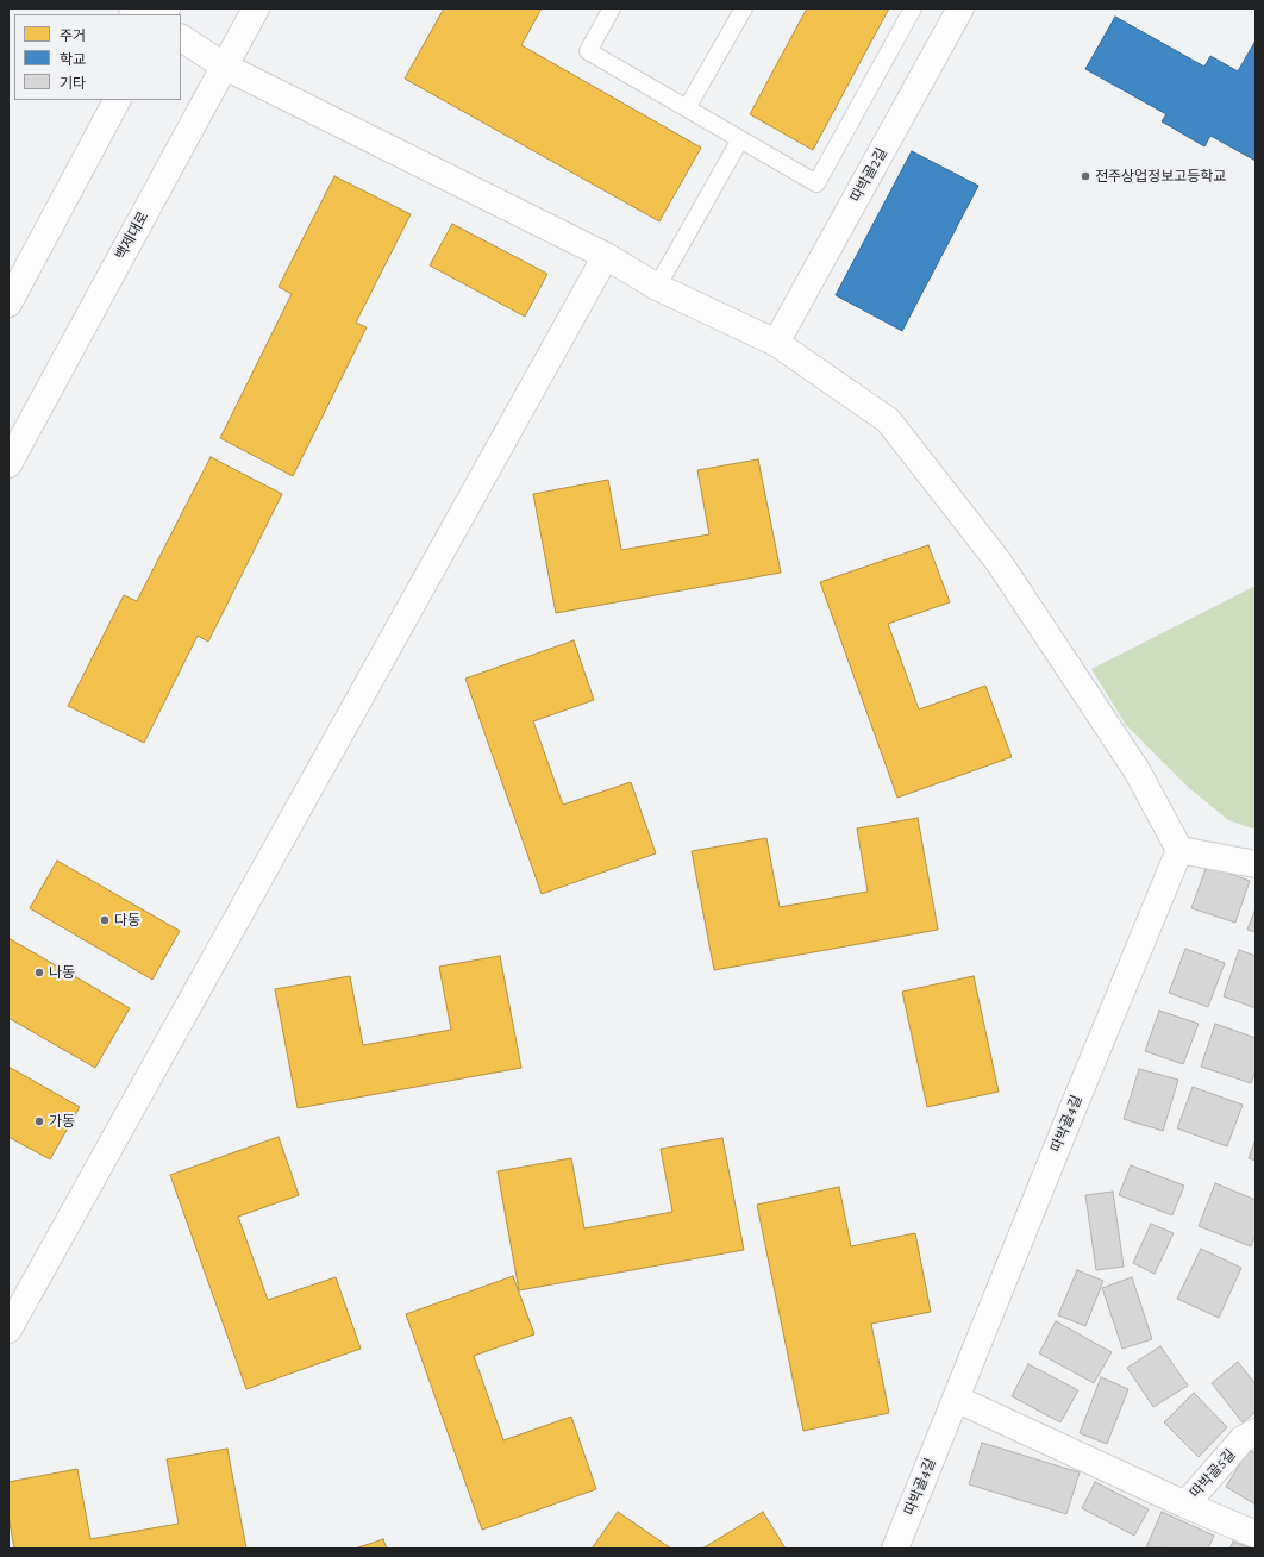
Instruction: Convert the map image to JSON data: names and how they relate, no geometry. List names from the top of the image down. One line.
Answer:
{"streets":{"street":["따박골2길","백제대로","따박골4길","따박골5길"]},"places":["전주상업정보고등학교","다동","나동","가동"],"legend":["주거","학교","기타"]}
